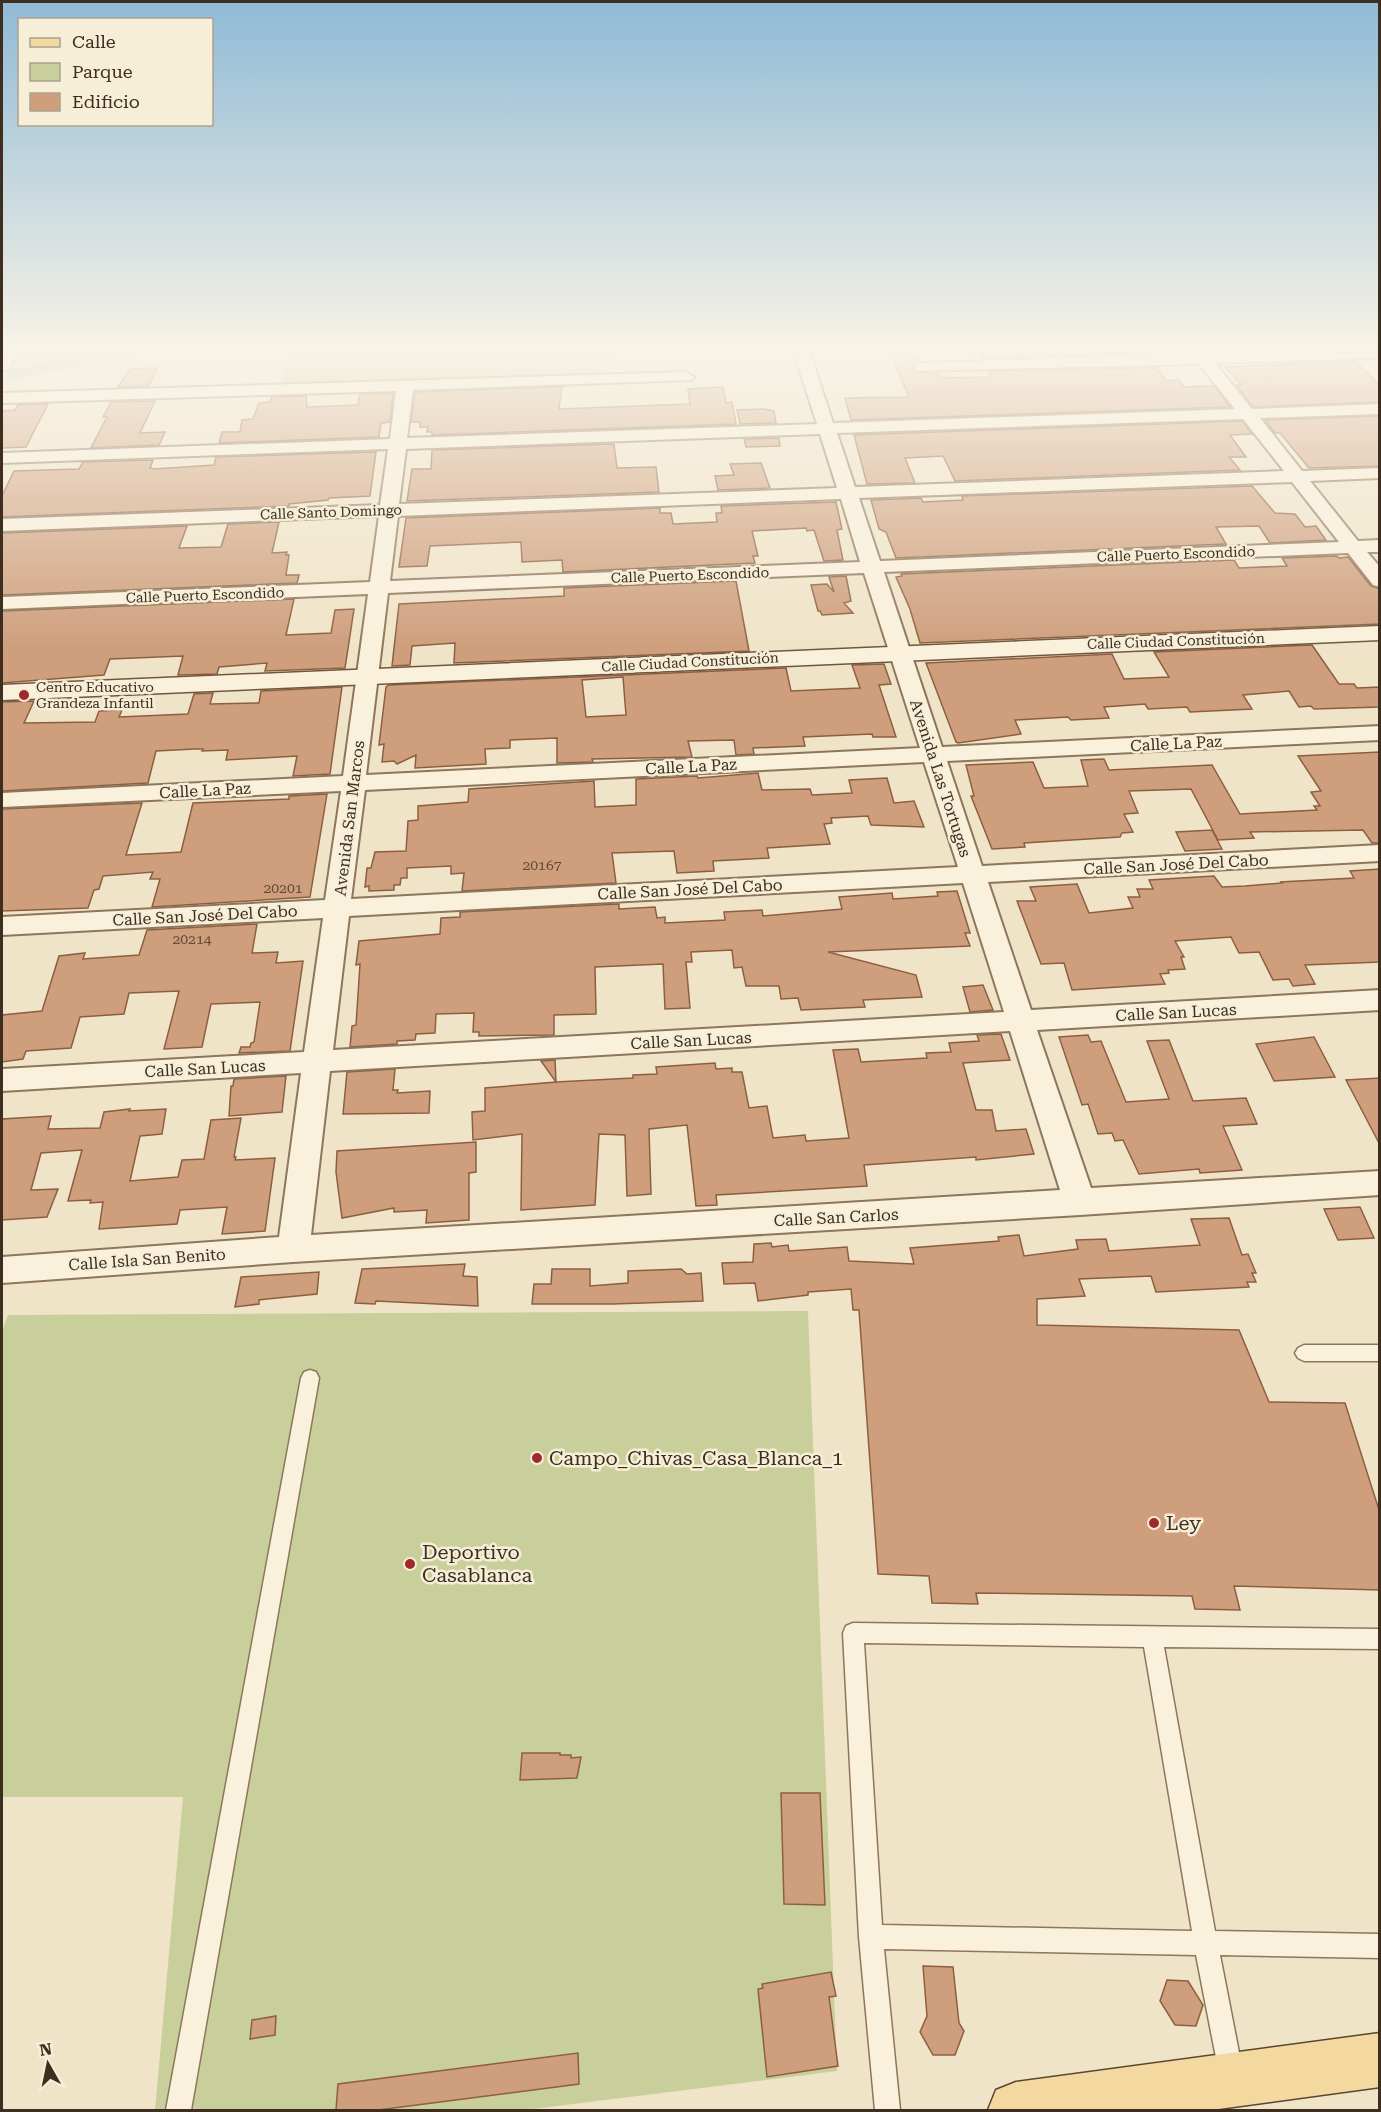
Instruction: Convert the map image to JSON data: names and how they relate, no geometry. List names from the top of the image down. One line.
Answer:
{"streets":{"street":["Calle Santo Domingo","Calle Puerto Escondido","Calle Ciudad Constitución","Calle La Paz","Avenida Las Tortugas","Avenida San Marcos","Calle San José Del Cabo","Calle San Lucas","Calle San Carlos","Calle Isla San Benito"]},"crossings":[["Calle Santo Domingo","Avenida Las Tortugas"],["Calle Santo Domingo","Avenida San Marcos"],["Calle Puerto Escondido","Avenida Las Tortugas"],["Calle Puerto Escondido","Avenida San Marcos"],["Calle Ciudad Constitución","Avenida Las Tortugas"],["Calle Ciudad Constitución","Avenida San Marcos"],["Calle La Paz","Avenida Las Tortugas"],["Calle La Paz","Avenida San Marcos"],["Avenida Las Tortugas","Calle San José Del Cabo"],["Avenida Las Tortugas","Calle San Lucas"],["Avenida Las Tortugas","Calle San Carlos"],["Avenida San Marcos","Calle San José Del Cabo"],["Avenida San Marcos","Calle San Lucas"],["Avenida San Marcos","Calle San Carlos"],["Avenida San Marcos","Calle Isla San Benito"],["Calle San Carlos","Calle Isla San Benito"]],"places":["Centro Educativo Grandeza Infantil","Campo_Chivas_Casa_Blanca_1","Ley","Deportivo Casablanca"],"house_numbers":["20167","20201","20214"],"legend":["Calle","Parque","Edificio"],"north":"top"}
